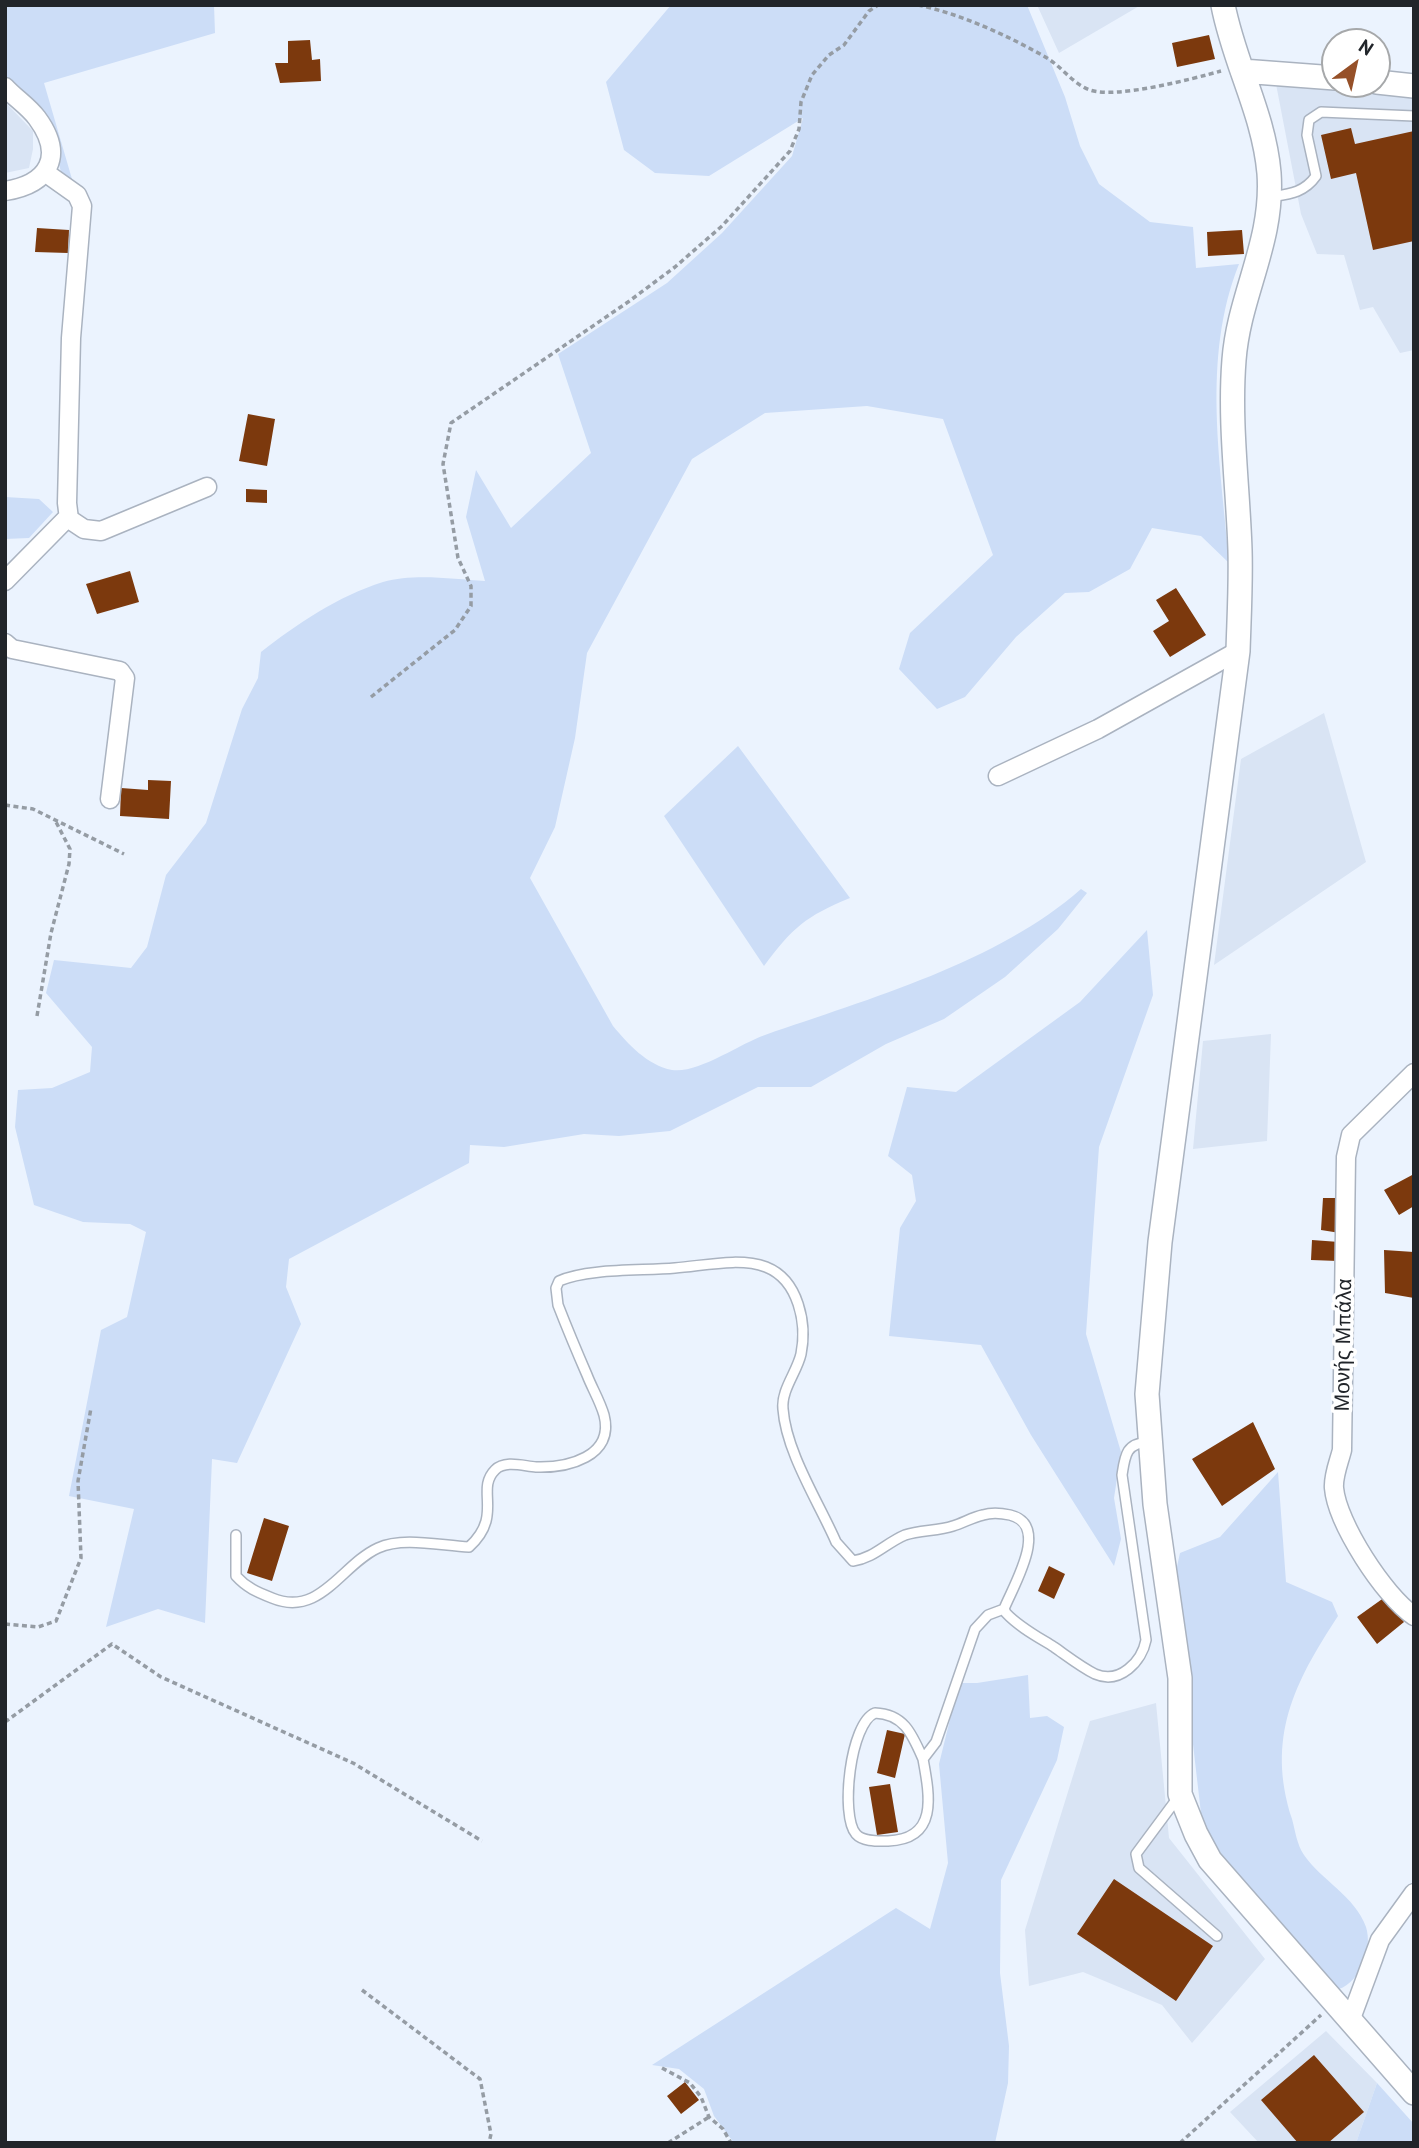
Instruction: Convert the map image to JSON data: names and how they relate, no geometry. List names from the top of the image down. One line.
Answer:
{"streets":{"street":["Μονής Μπάλα"]},"north":"top right"}
